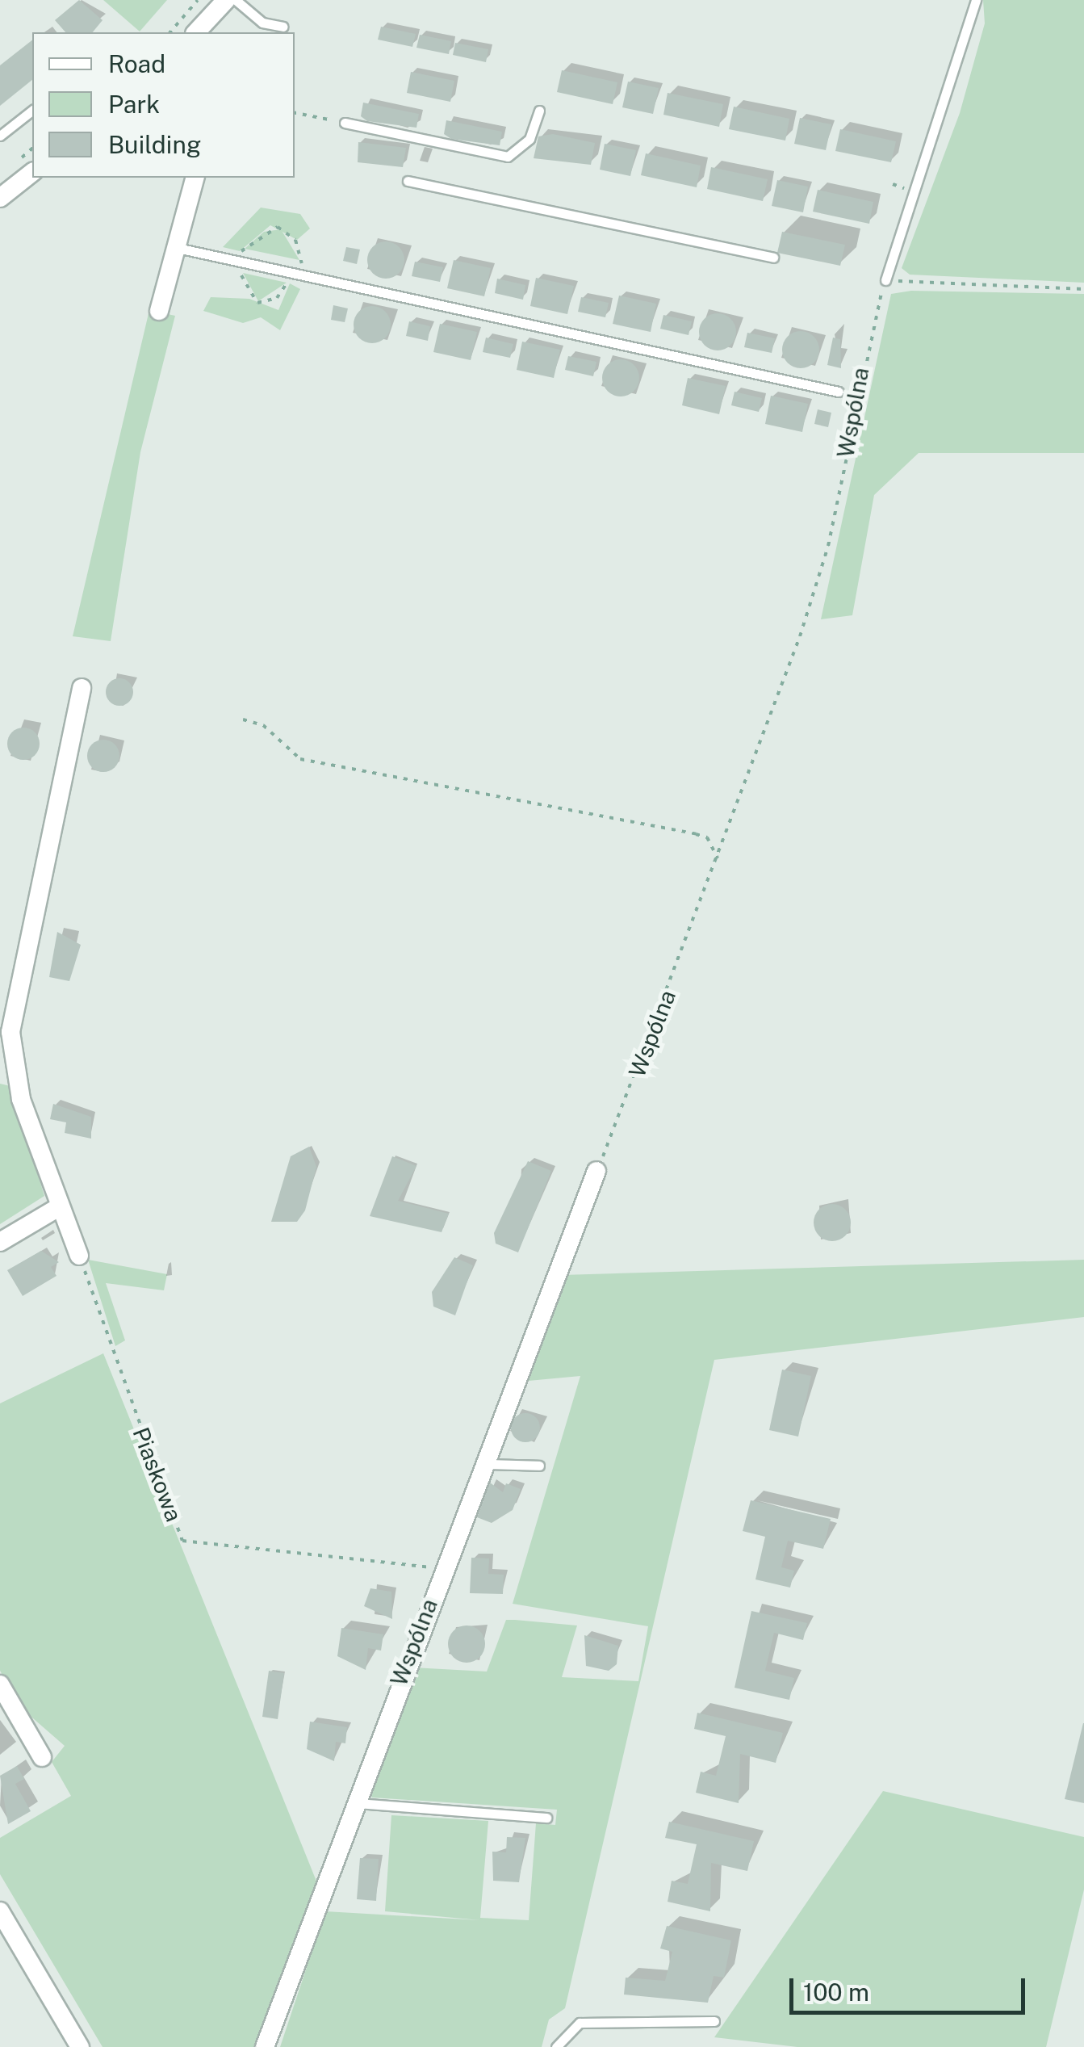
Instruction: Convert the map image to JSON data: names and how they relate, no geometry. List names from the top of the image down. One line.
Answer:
{"streets":{"street":["Wspólna"],"path":["Piaskowa"]},"crossings":[["Wspólna","Piaskowa"]],"legend":["Road","Park","Building"],"scale_bar":"100 m"}
